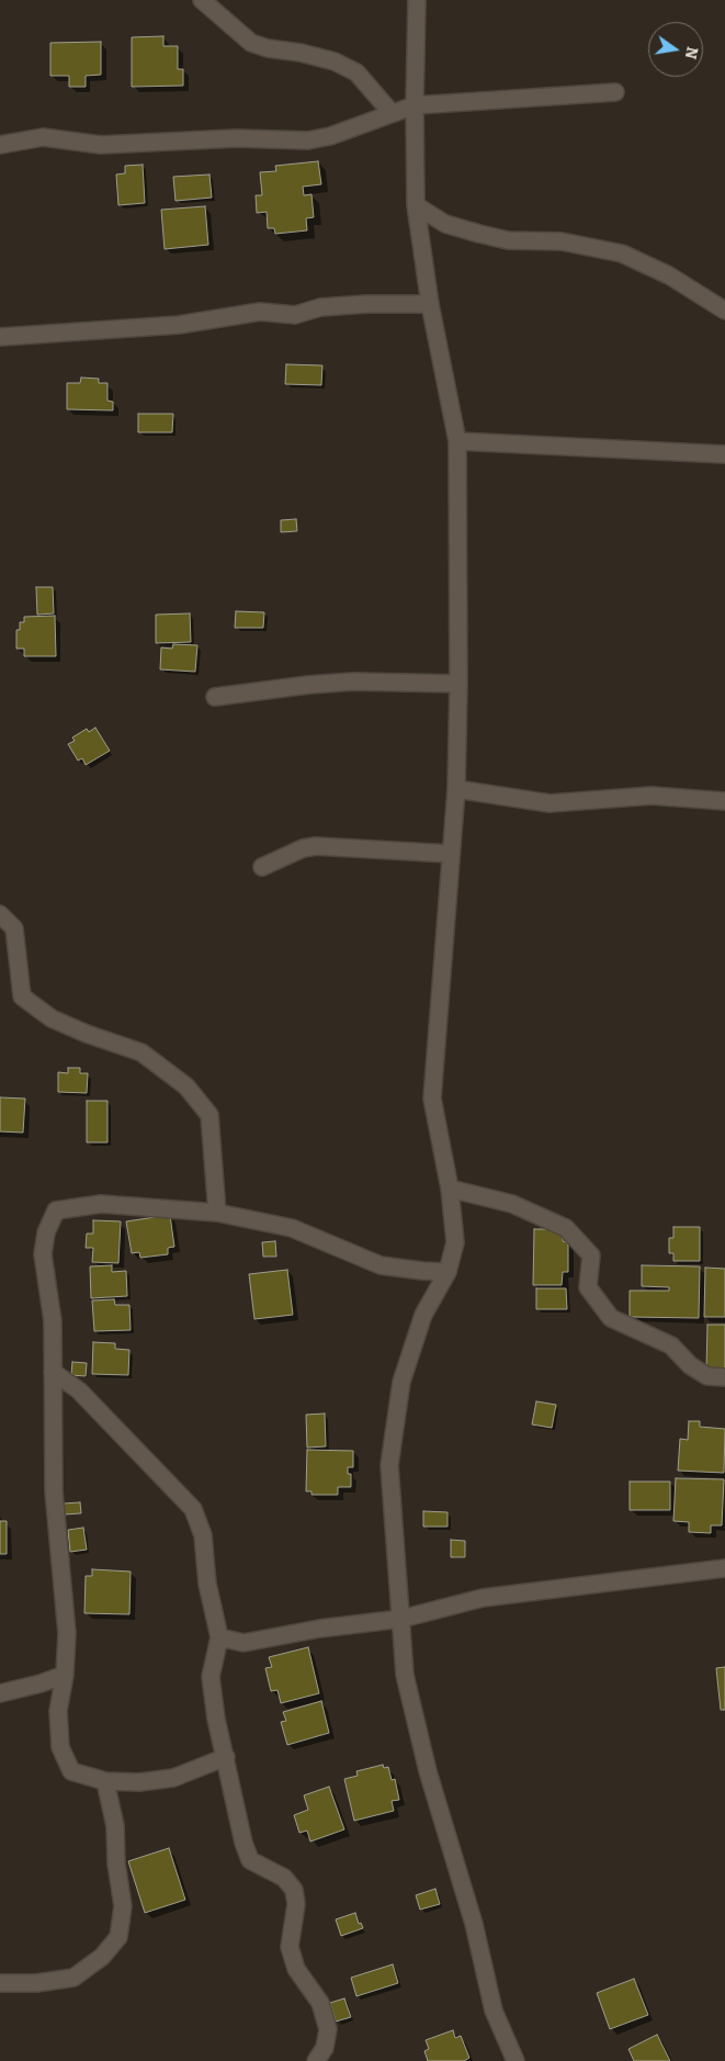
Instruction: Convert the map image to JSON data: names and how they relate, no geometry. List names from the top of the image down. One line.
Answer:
{"north":"right"}
